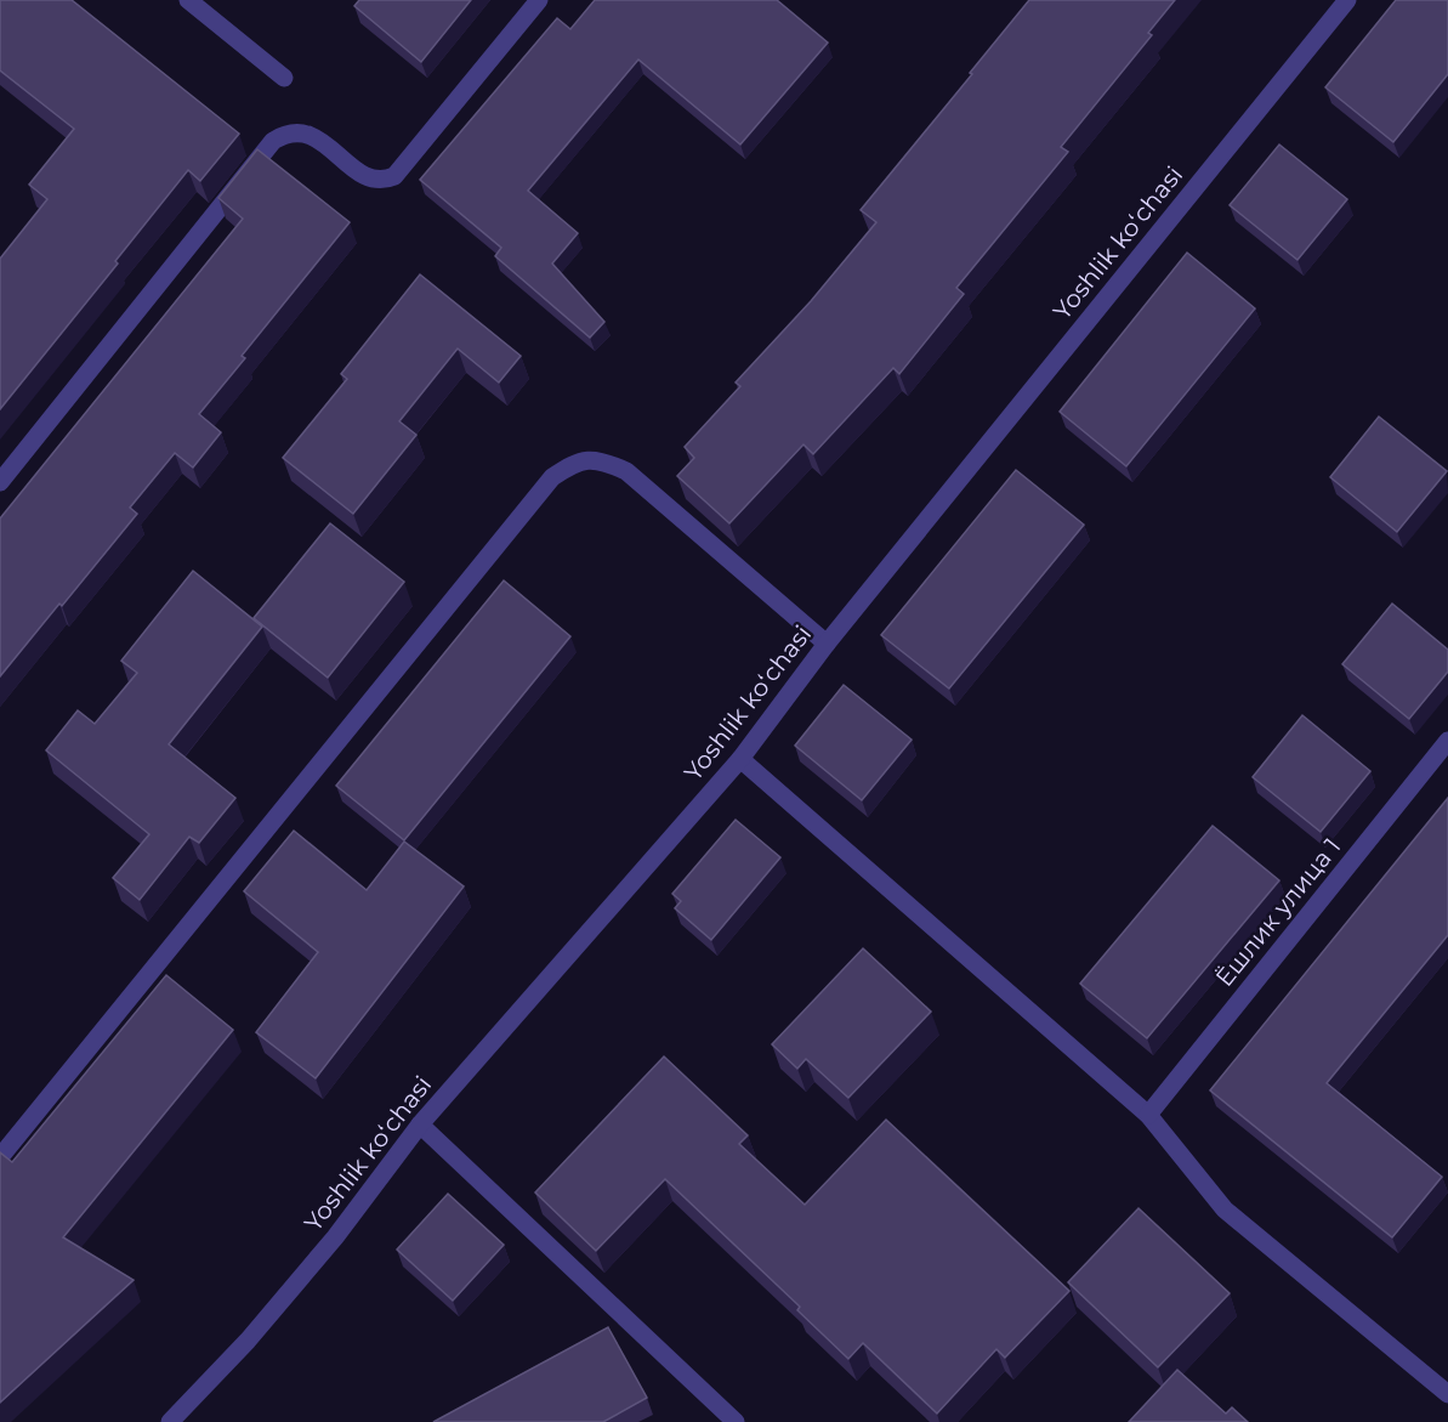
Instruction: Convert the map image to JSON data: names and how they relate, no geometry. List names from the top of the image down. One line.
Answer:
{"streets":{"street":["Yoshlik koʻchasi","Ёшлик улица 1"]}}
